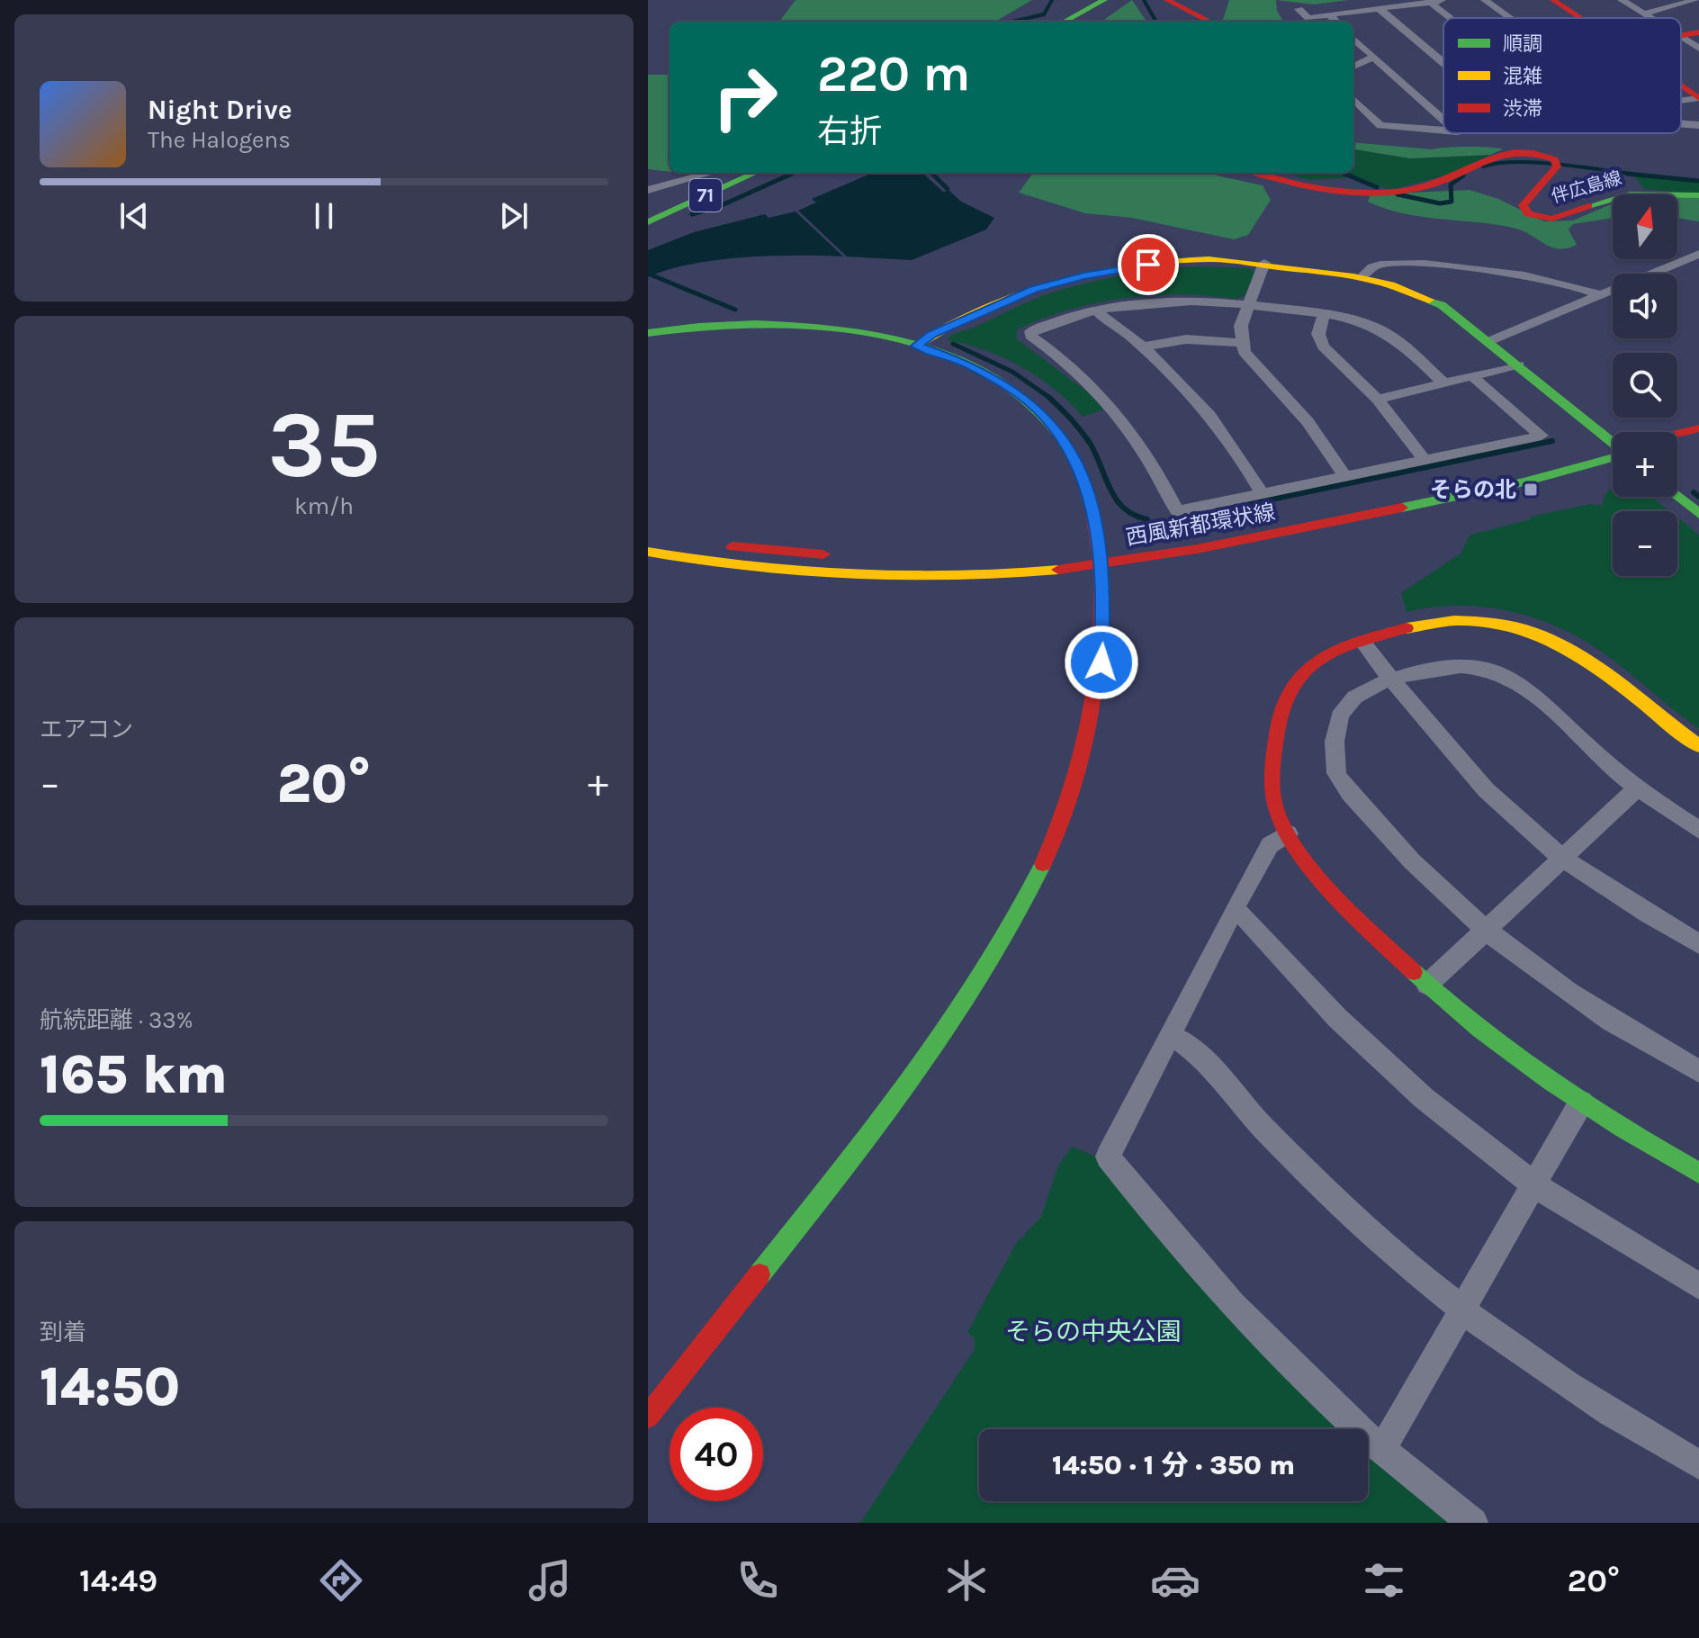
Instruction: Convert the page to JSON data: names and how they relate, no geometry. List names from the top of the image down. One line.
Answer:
{"streets":{"street":["伴広島線","71","西風新都環状線"]},"parks":["そらの中央公園"],"places":{"transit":["そらの北"]},"legend":["順調","混雑","渋滞"],"north":"top","page":{"turn":["220 m","右折"],"song":["Night Drive","The Halogens"],"map_buttons":["+","−"],"tile":[["35","km/h"],"エアコン",["航続距離 · 33%","165 km"],["到着","14:50"]],"heat":["−","20°","+"],"limit":"40","trip":"14:50 · 1 分 · 350 m","tabs":["14:49","20°"]}}
